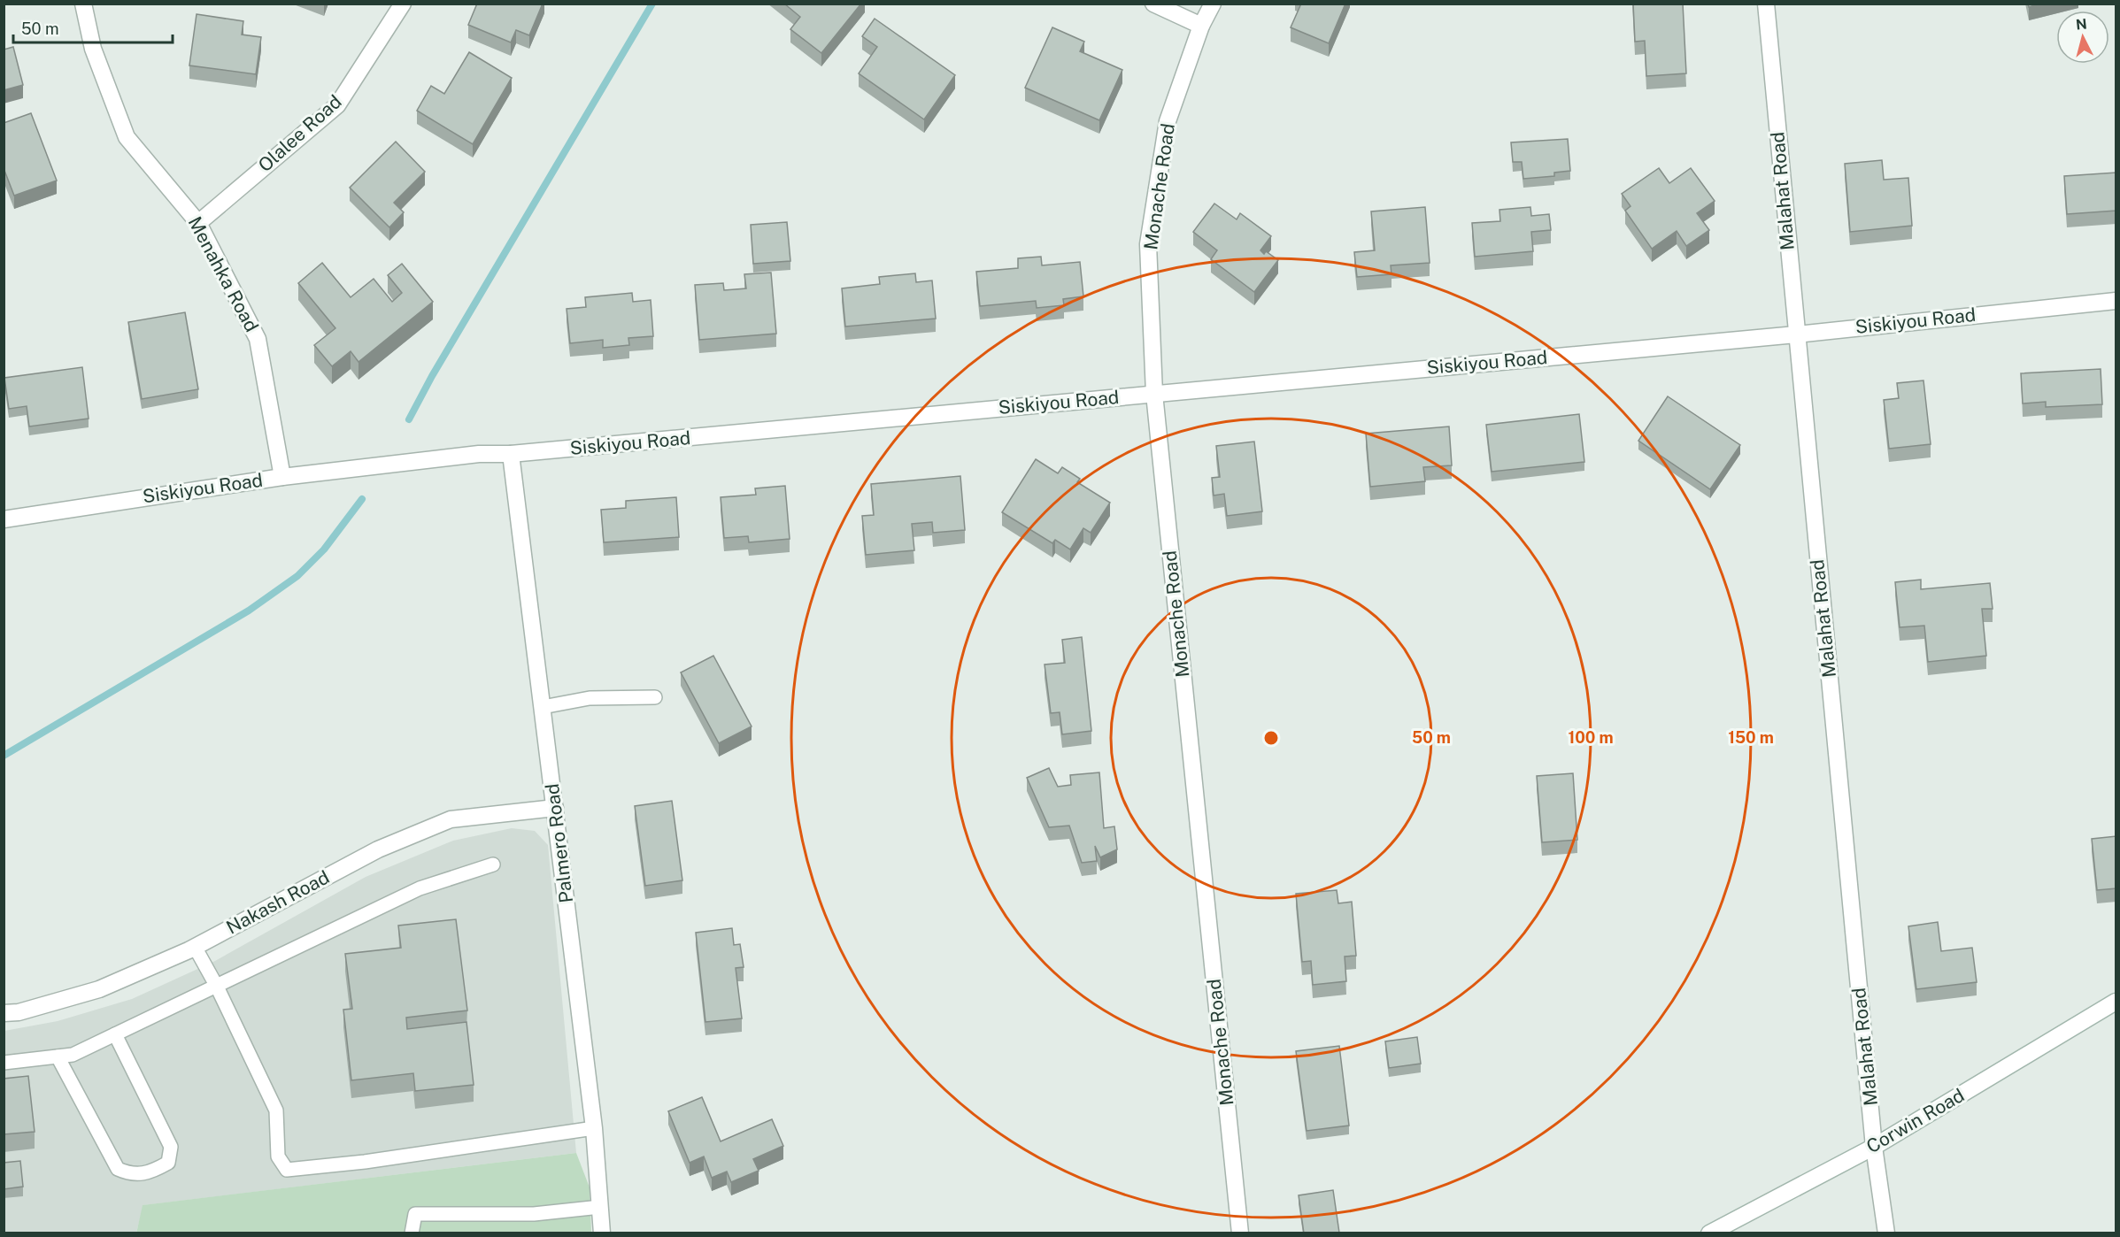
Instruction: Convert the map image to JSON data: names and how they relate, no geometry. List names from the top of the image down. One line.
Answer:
{"streets":{"street":["Olalee Road","Monache Road","Malahat Road","Menahka Road","Siskiyou Road","Palmero Road","Nakash Road","Corwin Road"]},"crossings":[["Olalee Road","Menahka Road"],["Monache Road","Siskiyou Road"],["Malahat Road","Siskiyou Road"],["Malahat Road","Corwin Road"],["Menahka Road","Siskiyou Road"],["Siskiyou Road","Palmero Road"],["Palmero Road","Nakash Road"]],"scale_bar":"50 m","north":"top","rings":["50 m","100 m","150 m"]}
